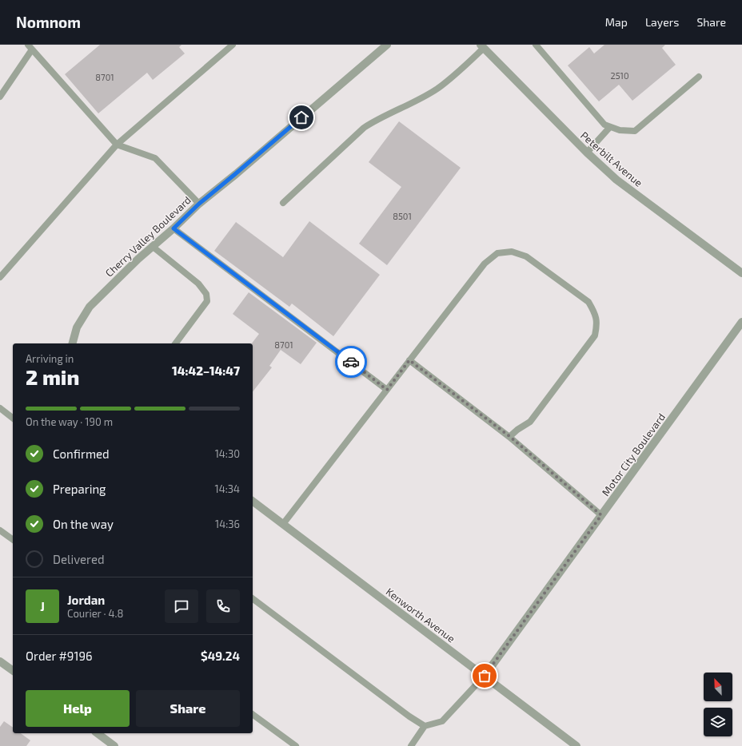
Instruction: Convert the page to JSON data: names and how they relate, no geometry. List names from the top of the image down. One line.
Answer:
{"streets":{"street":["Peterbilt Avenue","Cherry Valley Boulevard","Motor City Boulevard","Kenworth Avenue"]},"crossings":[["Motor City Boulevard","Kenworth Avenue"]],"house_numbers":["2510","8701","8501","8701"],"north":"top left","page":{"header":"Nomnom","nav":["Map","Layers","Share"],"heading":["2 min","Arriving in","14:42–14:47"],"panel":["Jordan","Courier · 4.8","Order #9196","$49.24"],"bar":"On the way · 190 m","list":[["Confirmed","14:30"],["Preparing","14:34"],["On the way","14:36"],"Delivered"],"round":"J","buttons":["Help","Share"]}}
